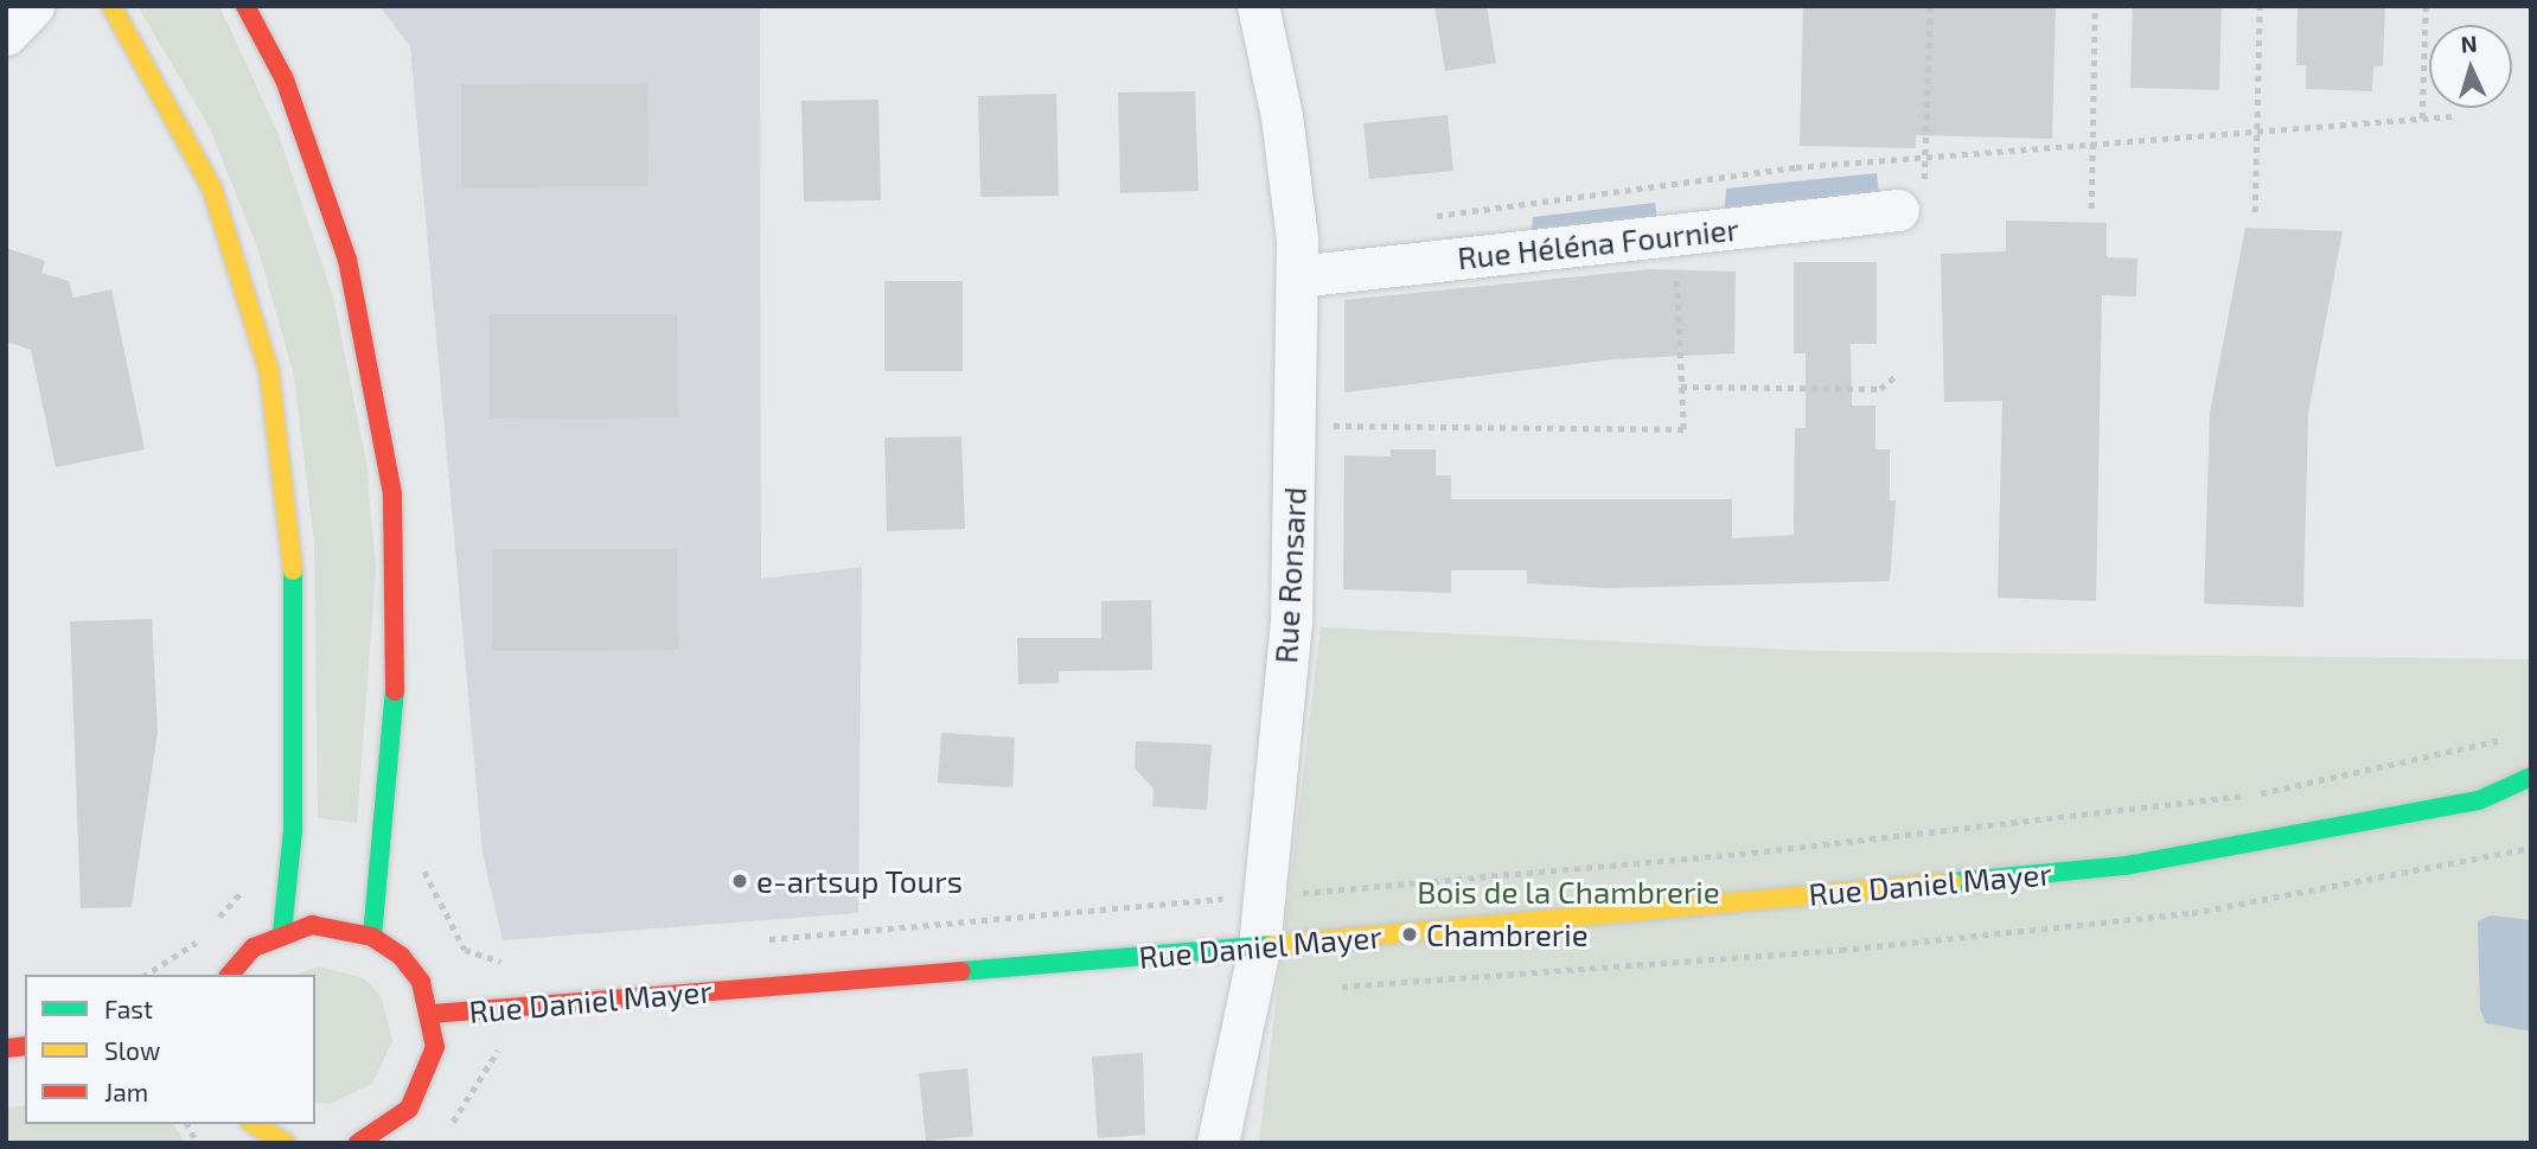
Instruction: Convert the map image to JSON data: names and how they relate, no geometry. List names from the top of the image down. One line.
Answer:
{"streets":{"main road":["Rue Daniel Mayer"],"street":["Rue Héléna Fournier","Rue Ronsard"]},"crossings":[["Rue Héléna Fournier","Rue Ronsard"],["Rue Ronsard","Rue Daniel Mayer"]],"parks":["Bois de la Chambrerie"],"places":["e-artsup Tours","Chambrerie"],"legend":["Fast","Slow","Jam"],"north":"top"}
